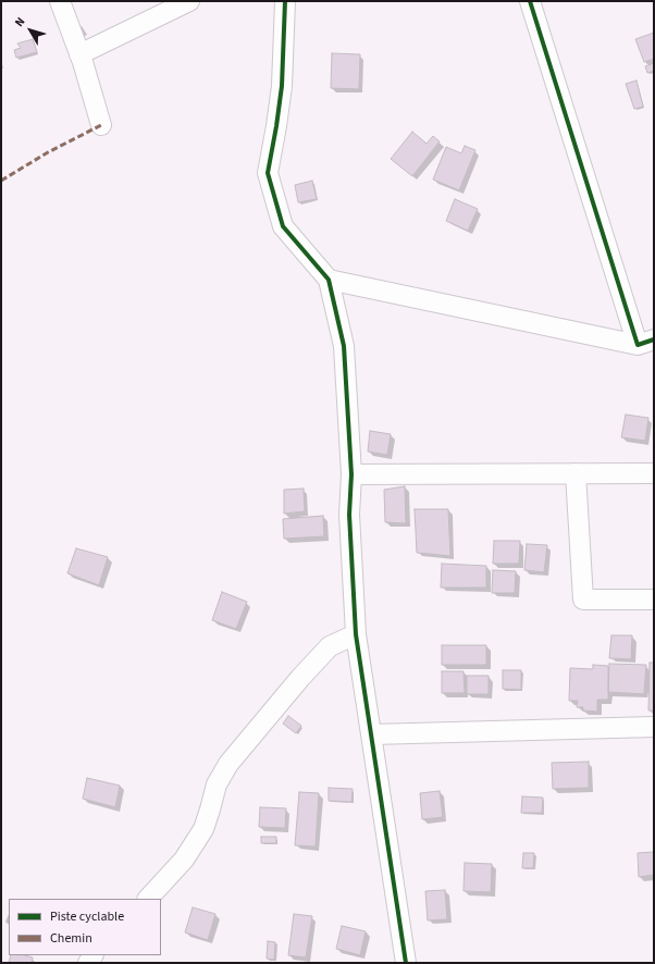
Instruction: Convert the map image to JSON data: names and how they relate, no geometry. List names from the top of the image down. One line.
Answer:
{"legend":["Piste cyclable","Chemin"],"north":"top left"}
